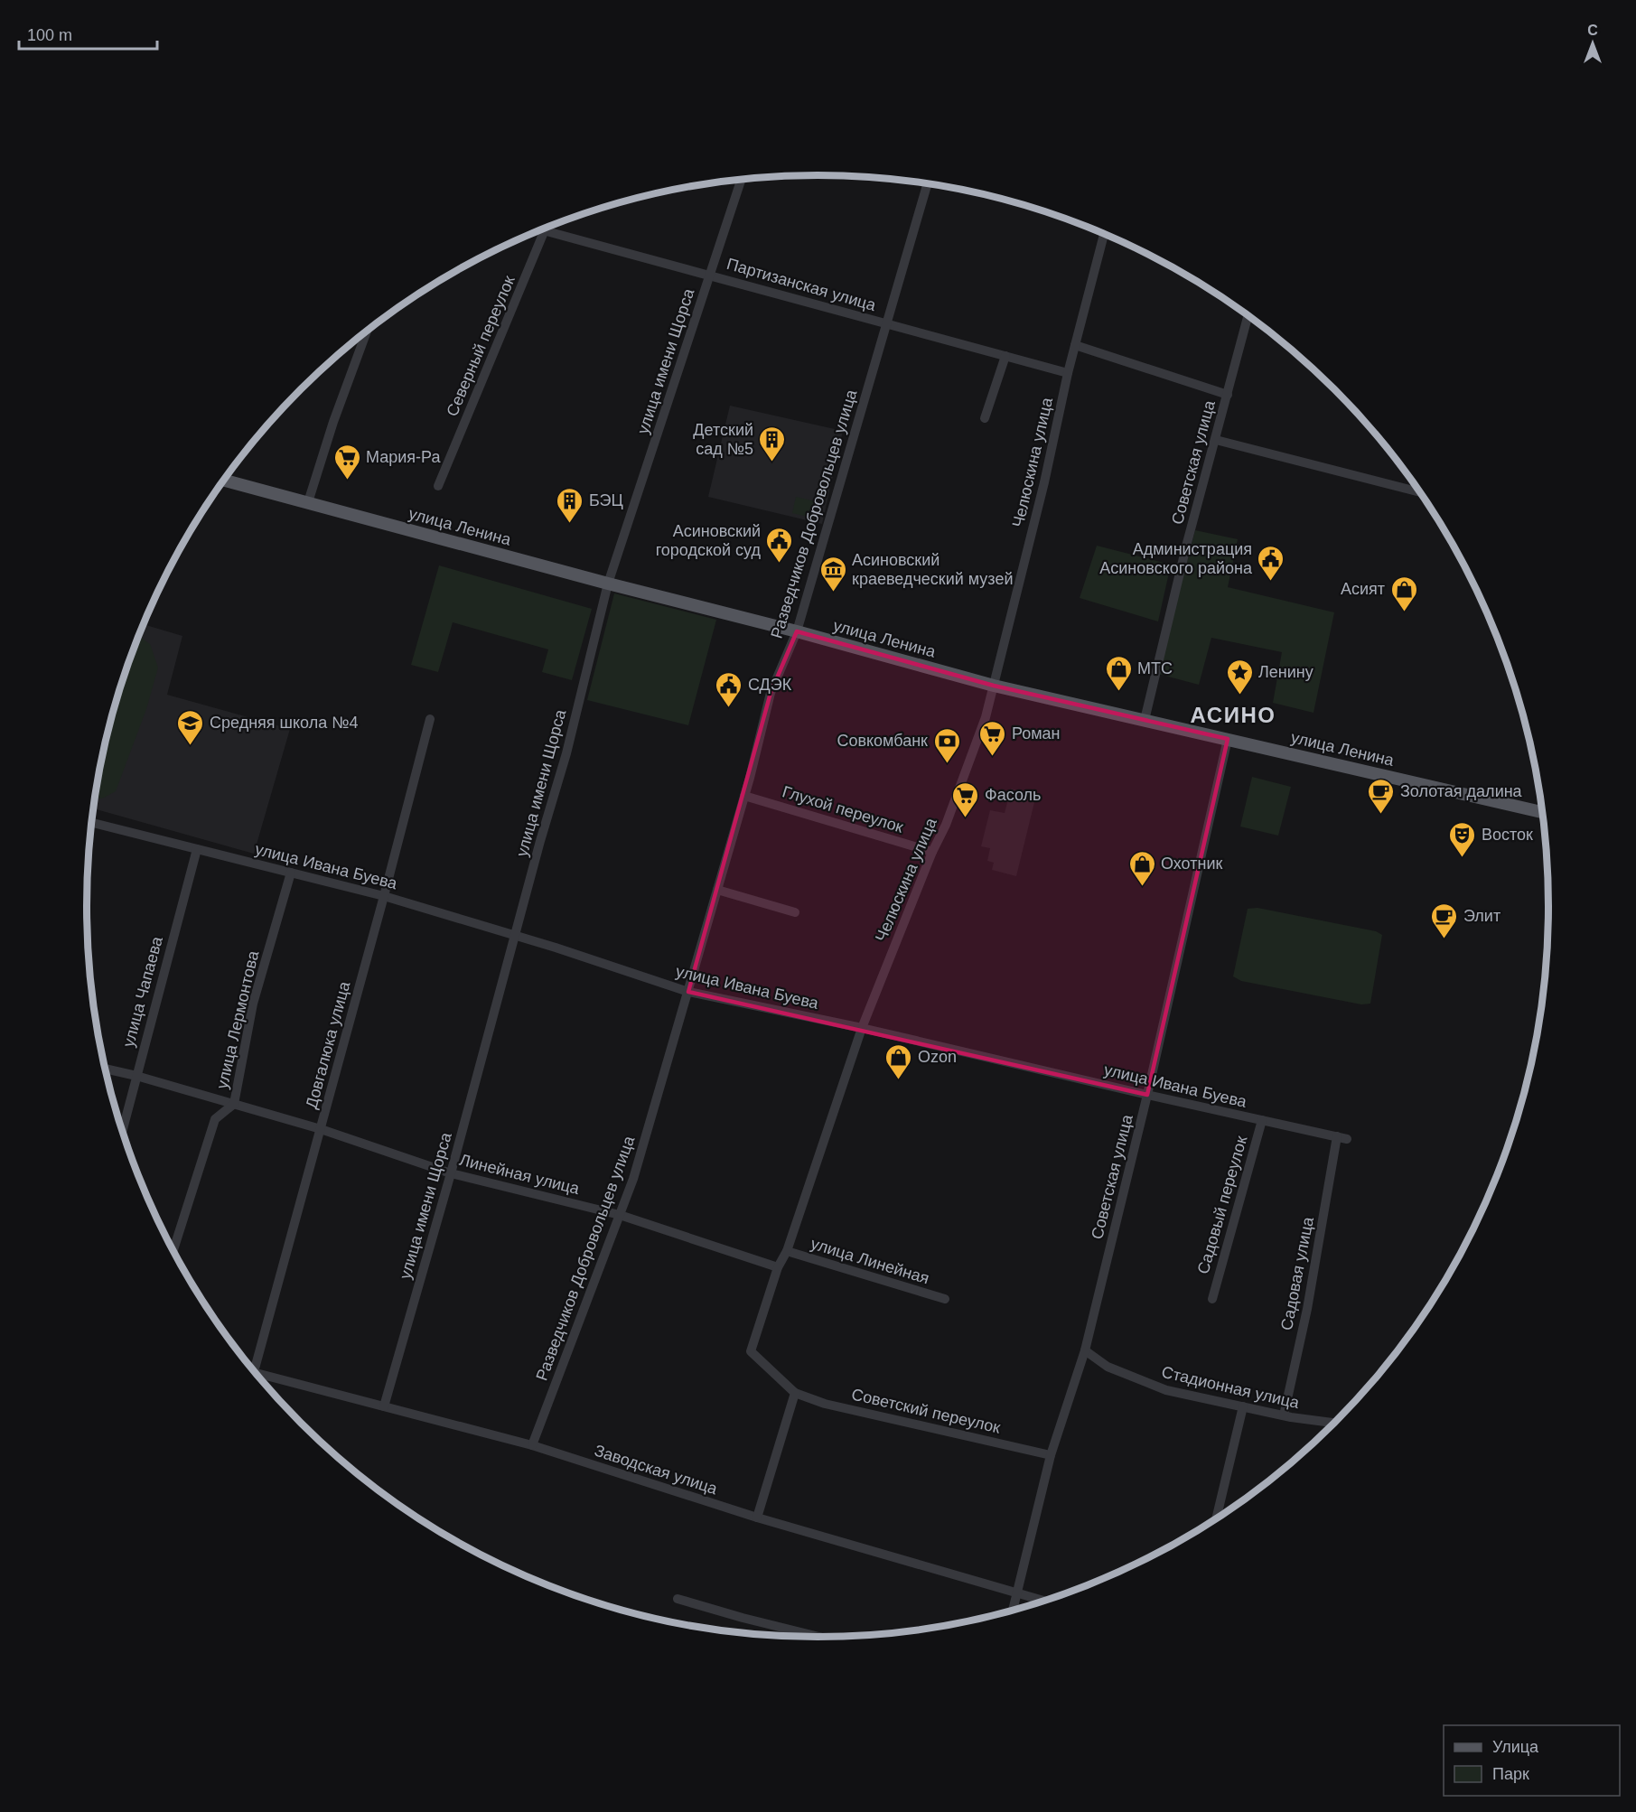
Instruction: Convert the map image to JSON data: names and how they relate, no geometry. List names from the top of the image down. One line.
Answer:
{"streets":{"main road":["улица Ленина"],"street":["Партизанская улица","Северный переулок","улица имени Щорса","Челюскина улица","Советская улица","Разведчиков Добровольцев улица","Глухой переулок","улица Ивана Буева","улица Чапаева","улица Лермонтова","Довгалюка улица","Линейная улица","Садовый переулок","улица Линейная","Садовая улица","Стадионная улица","Советский переулок","Заводская улица"]},"crossings":[["Партизанская улица","Северный переулок"],["Партизанская улица","улица имени Щорса"],["Партизанская улица","Челюскина улица"],["Партизанская улица","Разведчиков Добровольцев улица"],["улица имени Щорса","улица Ленина"],["улица имени Щорса","улица Ивана Буева"],["улица имени Щорса","Линейная улица"],["улица имени Щорса","Заводская улица"],["Челюскина улица","улица Ленина"],["Челюскина улица","Глухой переулок"],["Челюскина улица","улица Ивана Буева"],["Челюскина улица","Линейная улица"],["Челюскина улица","улица Линейная"],["Челюскина улица","Советский переулок"],["Советская улица","улица Ленина"],["Советская улица","улица Ивана Буева"],["Советская улица","Стадионная улица"],["Советская улица","Советский переулок"],["Советская улица","Заводская улица"],["Разведчиков Добровольцев улица","улица Ленина"],["Разведчиков Добровольцев улица","Глухой переулок"],["Разведчиков Добровольцев улица","улица Ивана Буева"],["Разведчиков Добровольцев улица","Линейная улица"],["Разведчиков Добровольцев улица","Заводская улица"],["улица Ивана Буева","улица Чапаева"],["улица Ивана Буева","улица Лермонтова"],["улица Ивана Буева","Довгалюка улица"],["улица Ивана Буева","Садовый переулок"],["улица Ивана Буева","Садовая улица"],["улица Чапаева","Линейная улица"],["улица Лермонтова","Линейная улица"],["Довгалюка улица","Линейная улица"],["Садовая улица","Стадионная улица"]],"districts":["АСИНО"],"places":{"building":["Детский сад №5","БЭЦ"],"supermarket":["Мария-Ра","Роман","Фасоль"],"public building":["Асиновский городской суд","Администрация Асиновского района","СДЭК"],"museum":["Асиновский краеведческий музей"],"shop":["Асият","МТС","Охотник","Ozon"],"place":["Ленину"],"school or university":["Средняя школа №4"],"bank":["Совкомбанк"],"cafe":["Золотая далина","Элит"],"theatre":["Восток"]},"legend":["Улица","Парк"],"scale_bar":"100 m","north":"top"}
